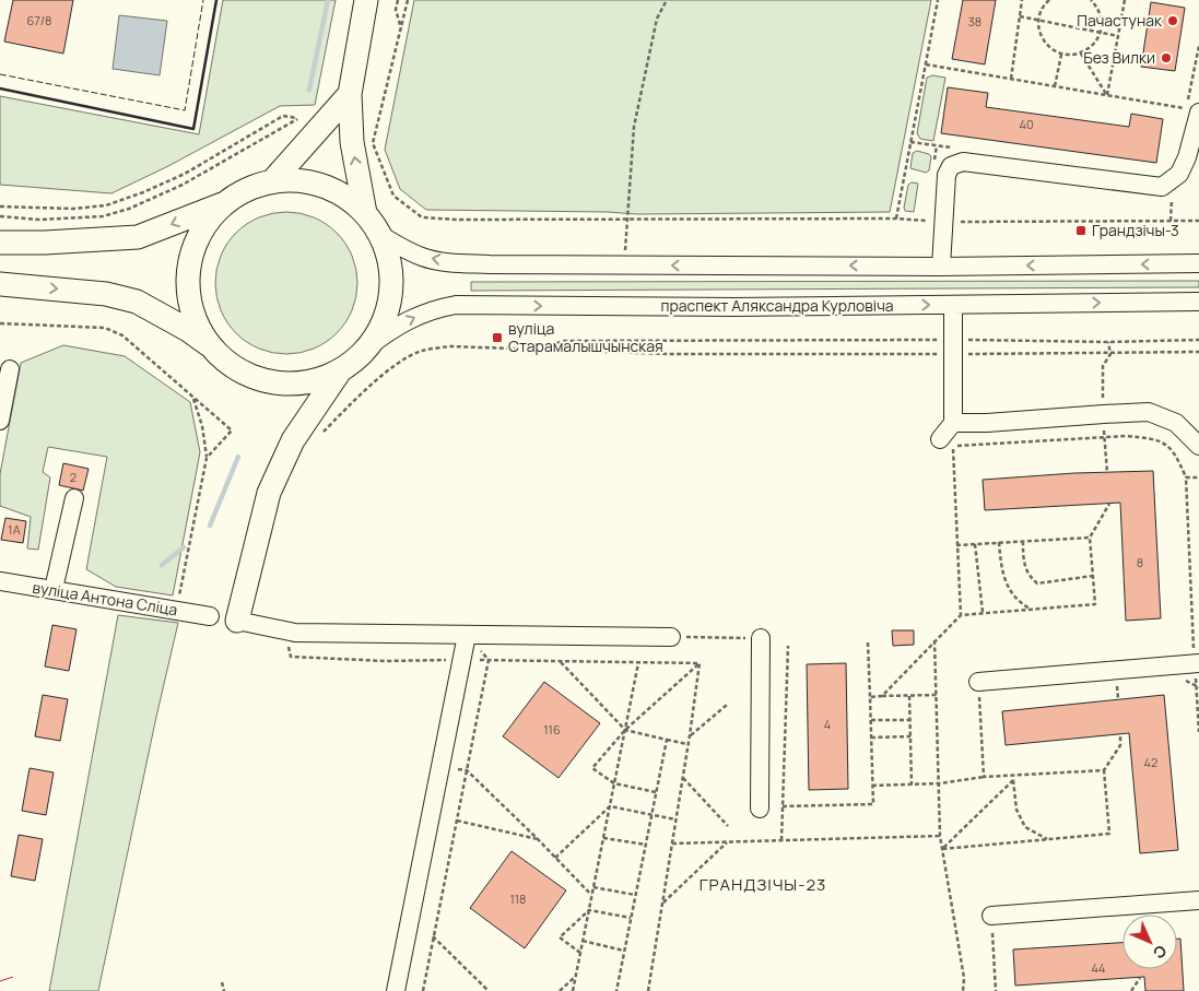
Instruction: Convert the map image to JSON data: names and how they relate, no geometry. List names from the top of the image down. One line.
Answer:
{"streets":{"street":["праспект Аляксандра Курловіча","вуліца Антона Сліца"]},"districts":["ГРАНДЗІЧЫ-23"],"places":{"other":["Пачастунак","Без Вилки"],"transit":["Грандзічы-3","вуліца Старамалышчынская"]},"house_numbers":["67/8","38","40","2","1А","8","4","116","42","118","44"],"north":"bottom right"}
